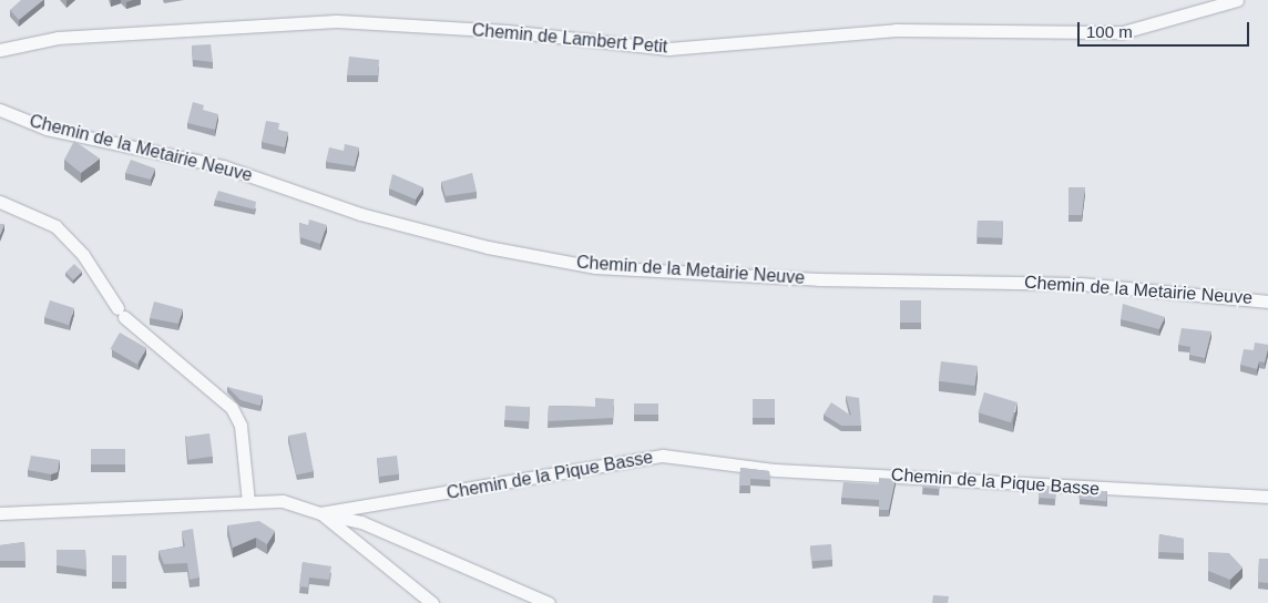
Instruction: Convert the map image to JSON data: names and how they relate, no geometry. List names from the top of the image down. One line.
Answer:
{"streets":{"street":["Chemin de Lambert Petit","Chemin de la Metairie Neuve","Chemin de la Pique Basse"]},"scale_bar":"100 m"}
